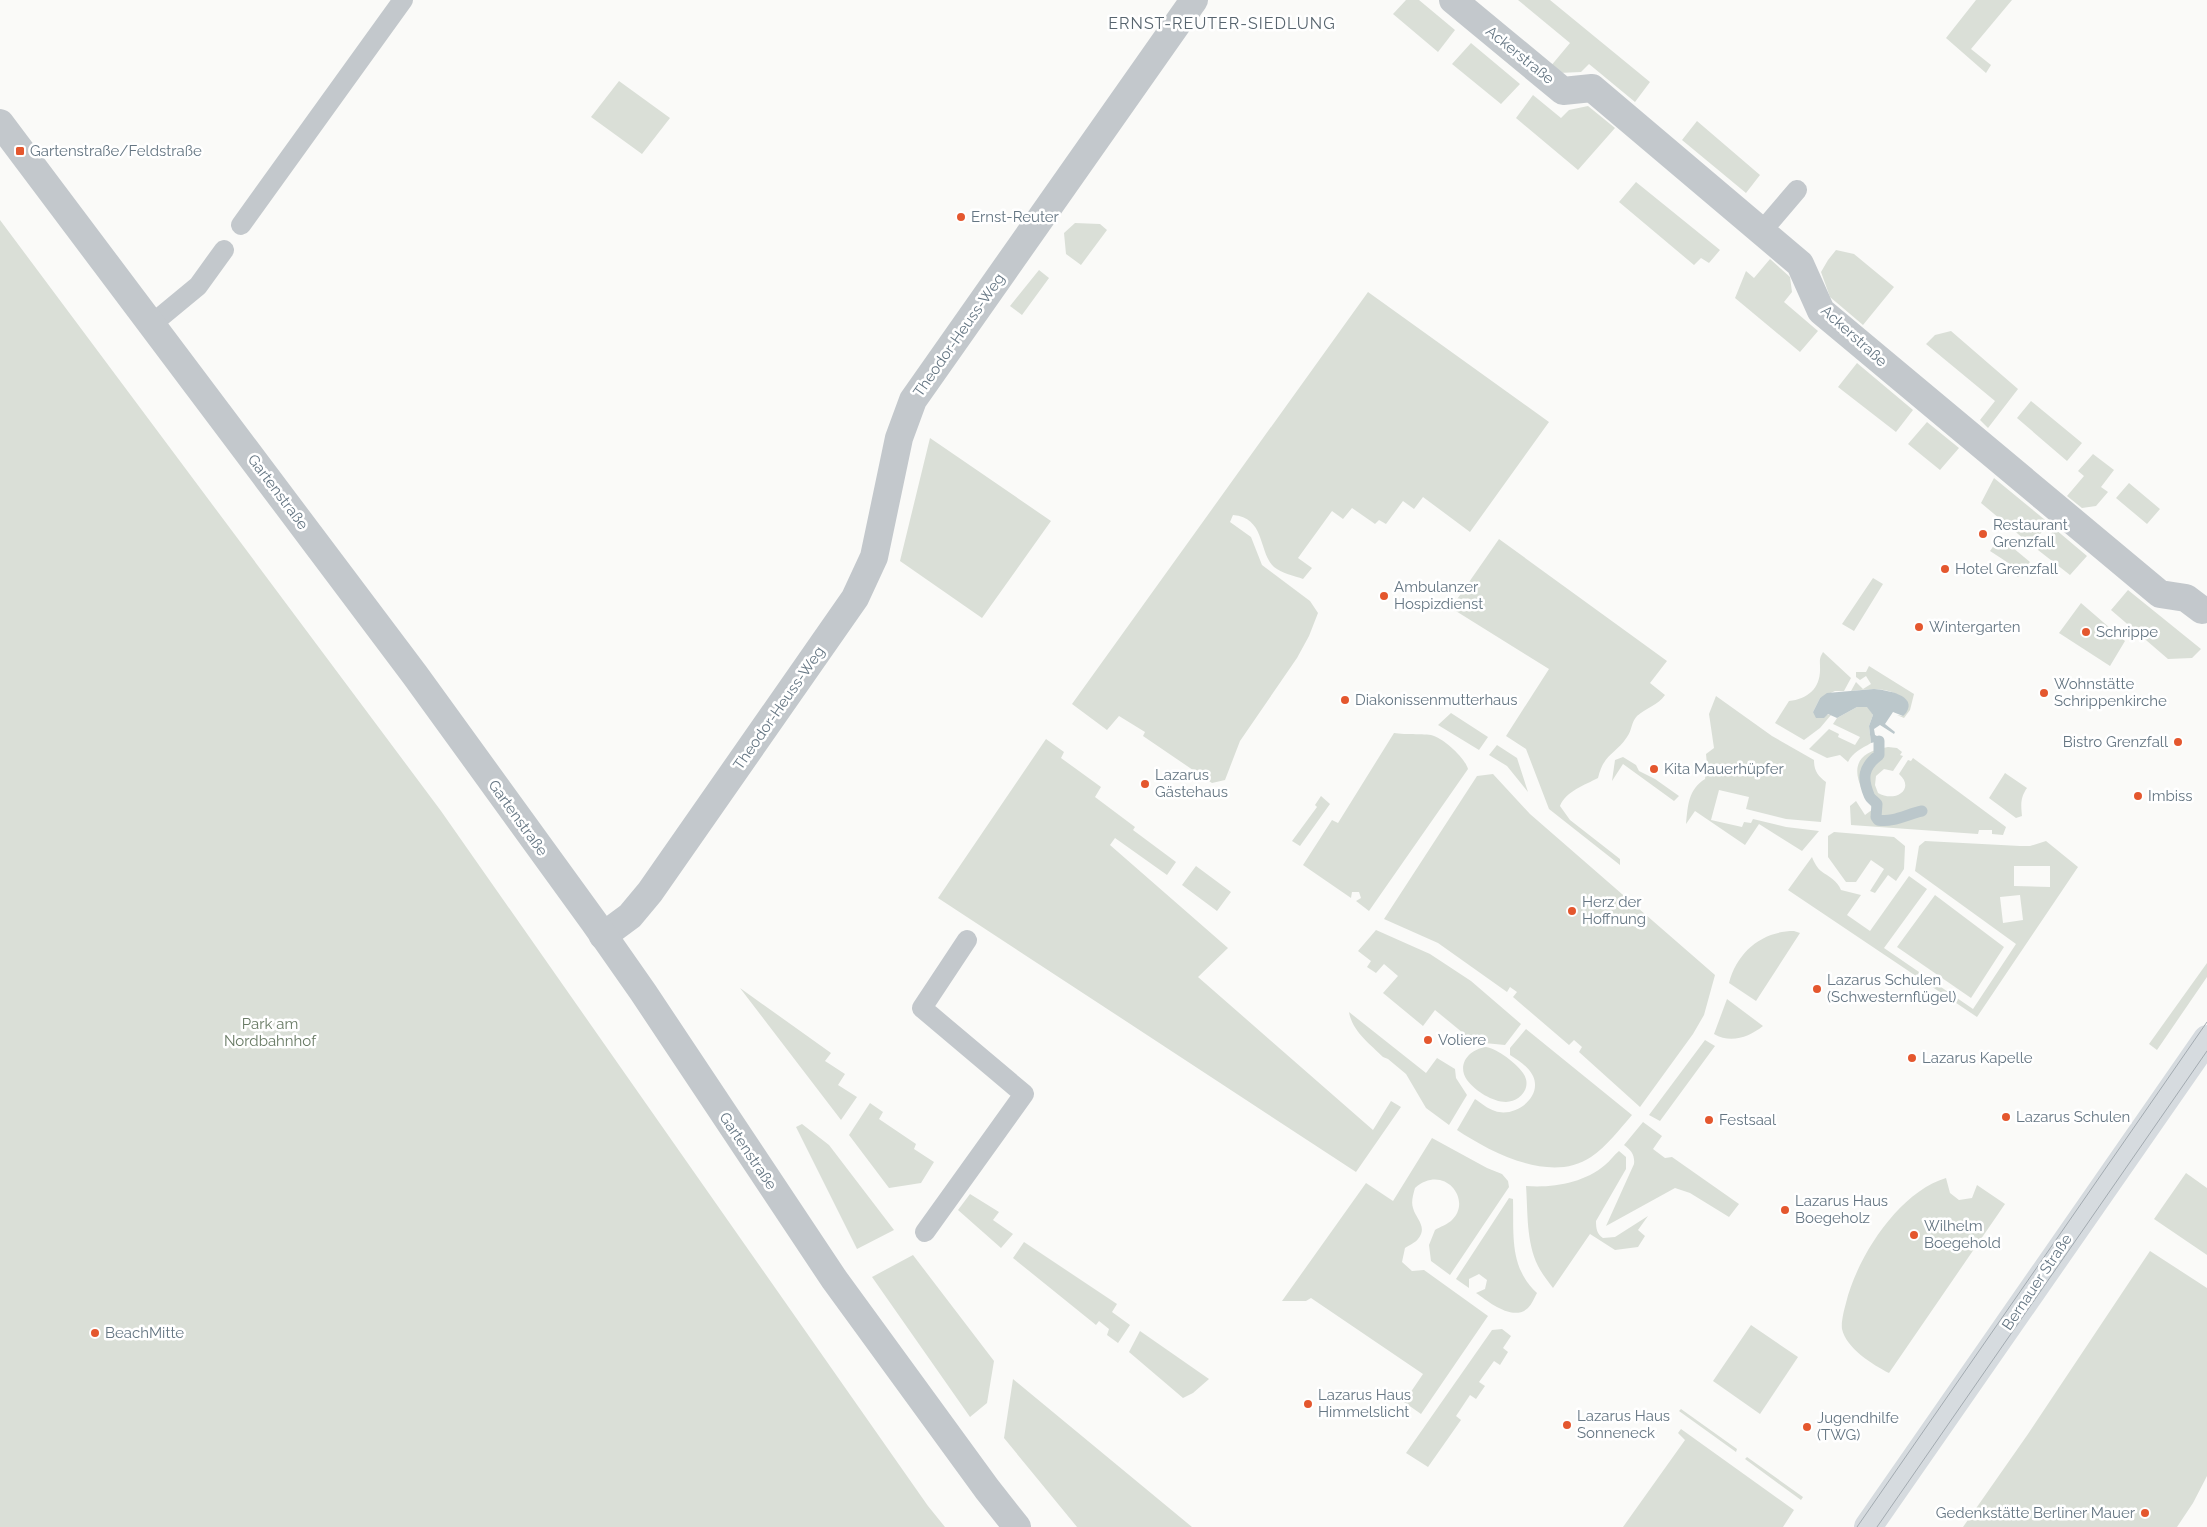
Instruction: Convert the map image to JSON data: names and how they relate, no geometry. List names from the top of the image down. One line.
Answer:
{"streets":{"main road":["Bernauer Straße"],"street":["Ackerstraße","Theodor-Heuss-Weg","Gartenstraße"]},"crossings":[["Theodor-Heuss-Weg","Gartenstraße"]],"districts":["ERNST-REUTER-SIEDLUNG"],"parks":["Park am Nordbahnhof"],"places":{"transit":["Gartenstraße/Feldstraße"],"other":["Ernst-Reuter","Restaurant Grenzfall","Hotel Grenzfall","Ambulanzer Hospizdienst","Wintergarten","Schrippe","Wohnstätte Schrippenkirche","Diakonissenmutterhaus","Bistro Grenzfall","Kita Mauerhüpfer","Lazarus Gästehaus","Imbiss","Herz der Hoffnung","Lazarus Schulen (Schwesternflügel)","Voliere","Lazarus Kapelle","Lazarus Schulen","Festsaal","Lazarus Haus Boegeholz","Wilhelm Boegehold","BeachMitte","Lazarus Haus Himmelslicht","Lazarus Haus Sonneneck","Jugendhilfe (TWG)","Gedenkstätte Berliner Mauer"]}}
